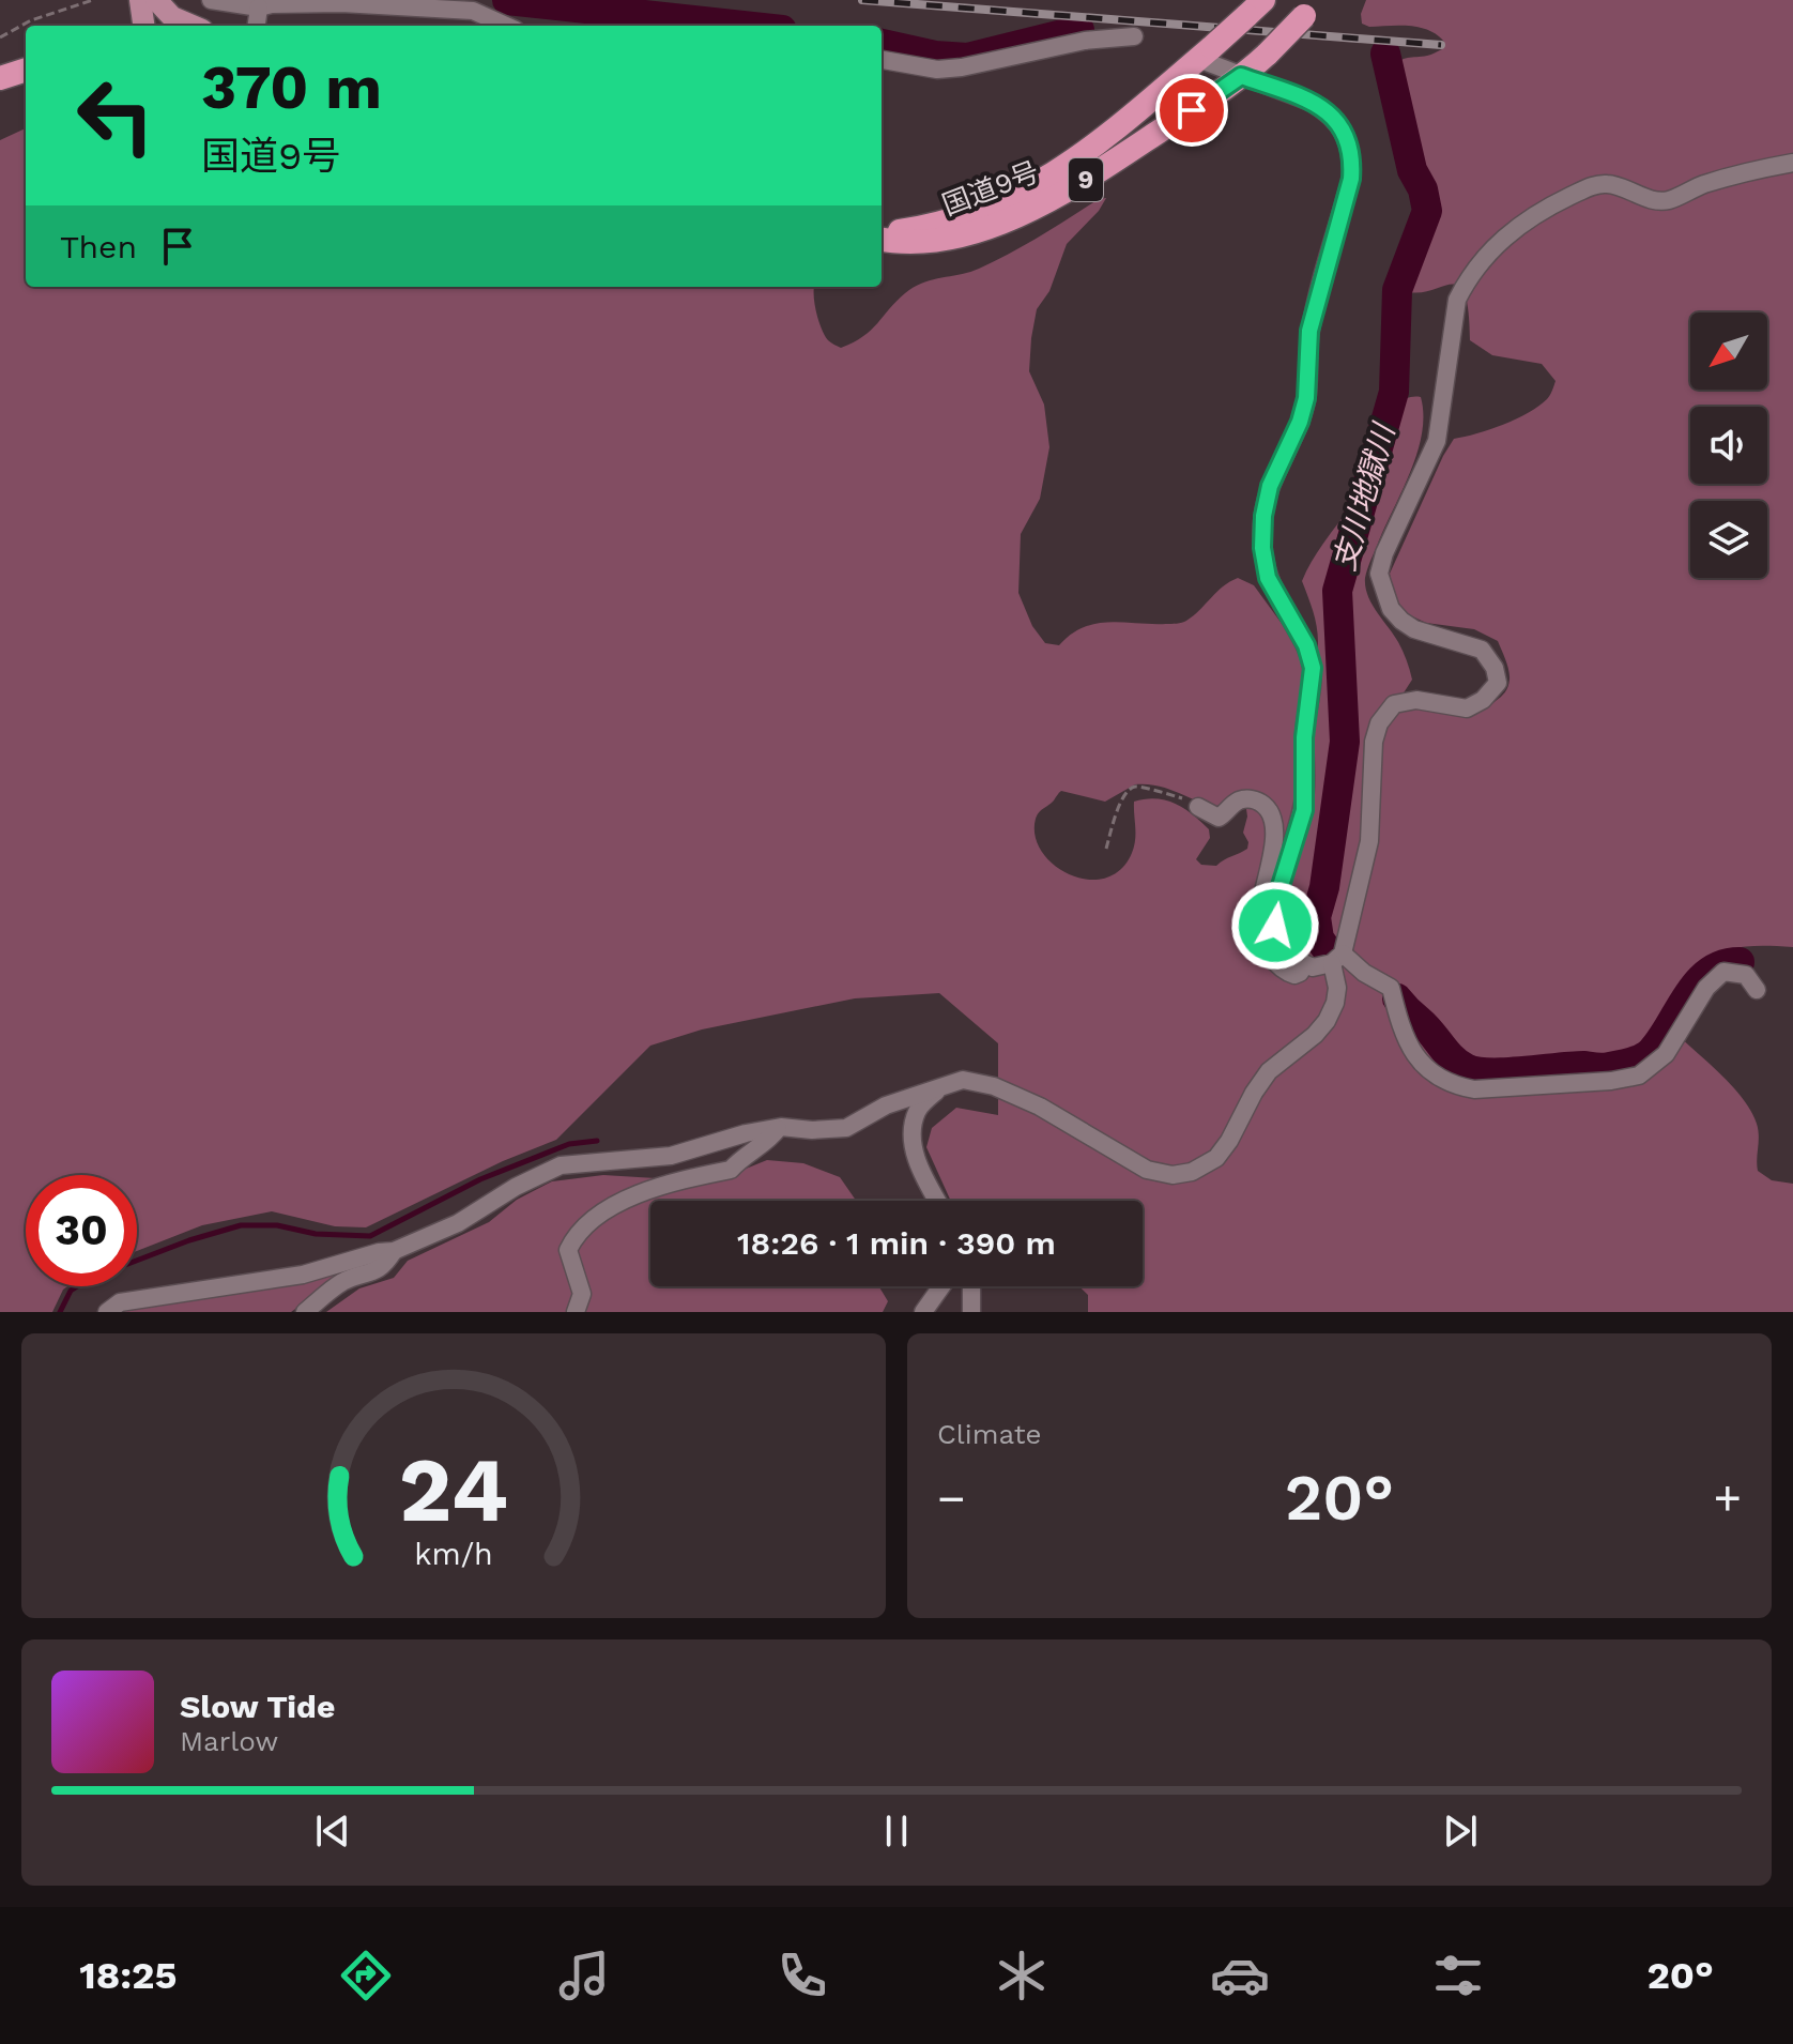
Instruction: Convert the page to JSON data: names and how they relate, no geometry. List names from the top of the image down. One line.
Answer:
{"streets":{"highway":["9","国道9号"]},"water":["支川地獄川"],"north":"bottom left","page":{"turn":["370 m","国道9号"],"then":"Then","limit":"30","trip":"18:26 · 1 min · 390 m","tile":"Climate","heat":["−","20°","+"],"song":["Slow Tide","Marlow"],"tabs":["18:25","20°"],"gauge":["24","km/h"]}}
